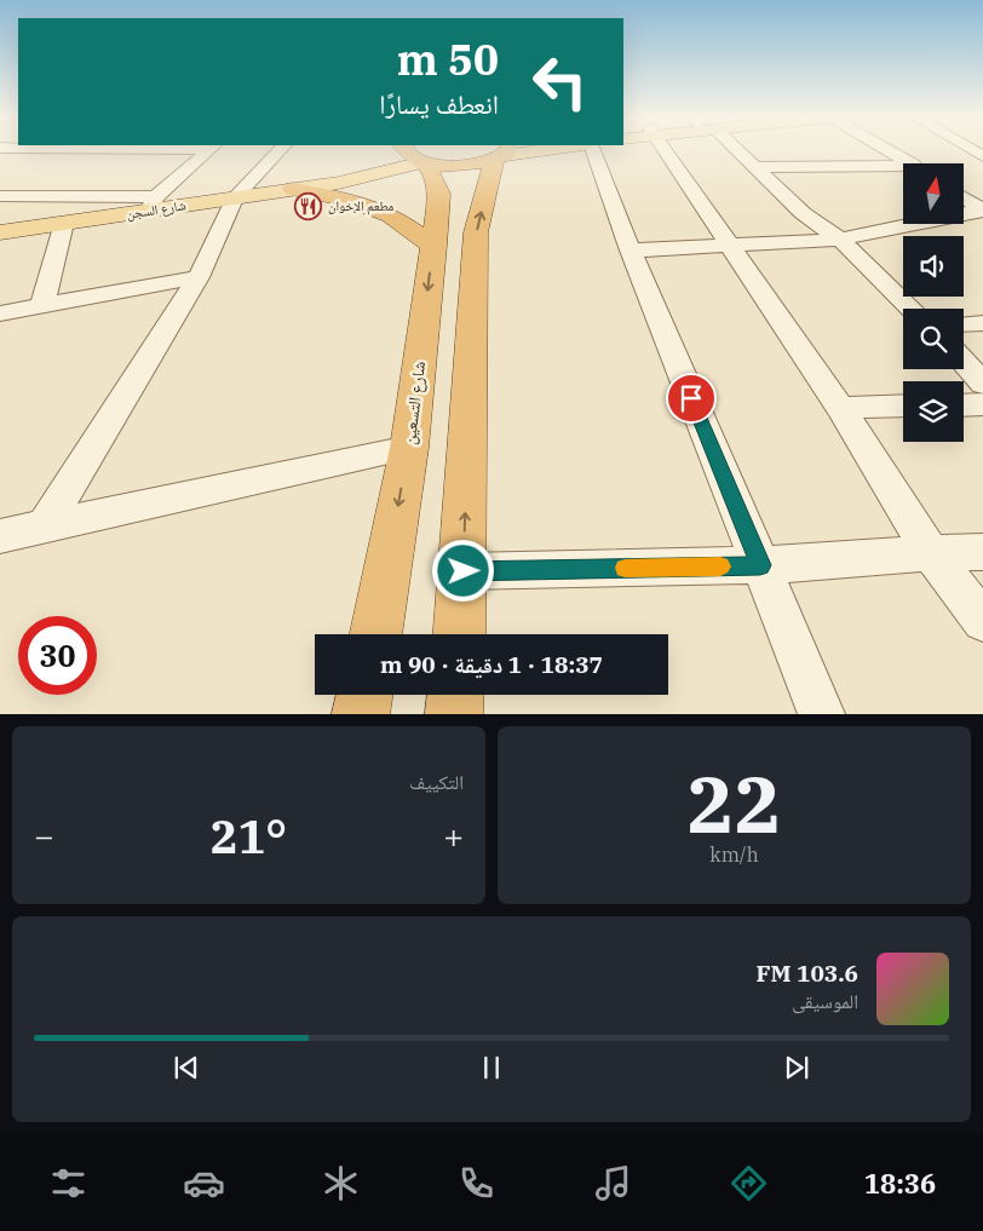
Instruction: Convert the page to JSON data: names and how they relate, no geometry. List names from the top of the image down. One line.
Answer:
{"streets":{"highway":["شارع التسعين"],"main road":["شارع السجن"]},"crossings":[["شارع السجن","شارع التسعين"]],"places":{"restaurant":["مطعم الإخوان"]},"north":"top","page":{"turn":["50 m","انعطف يسارًا"],"limit":"30","trip":"18:37 · 1 دقيقة · 90 m","tile":[["22","km/h"],"التكييف"],"heat":["−","21°","+"],"song":["103.6 FM","الموسيقى"],"tabs":"18:36"}}
